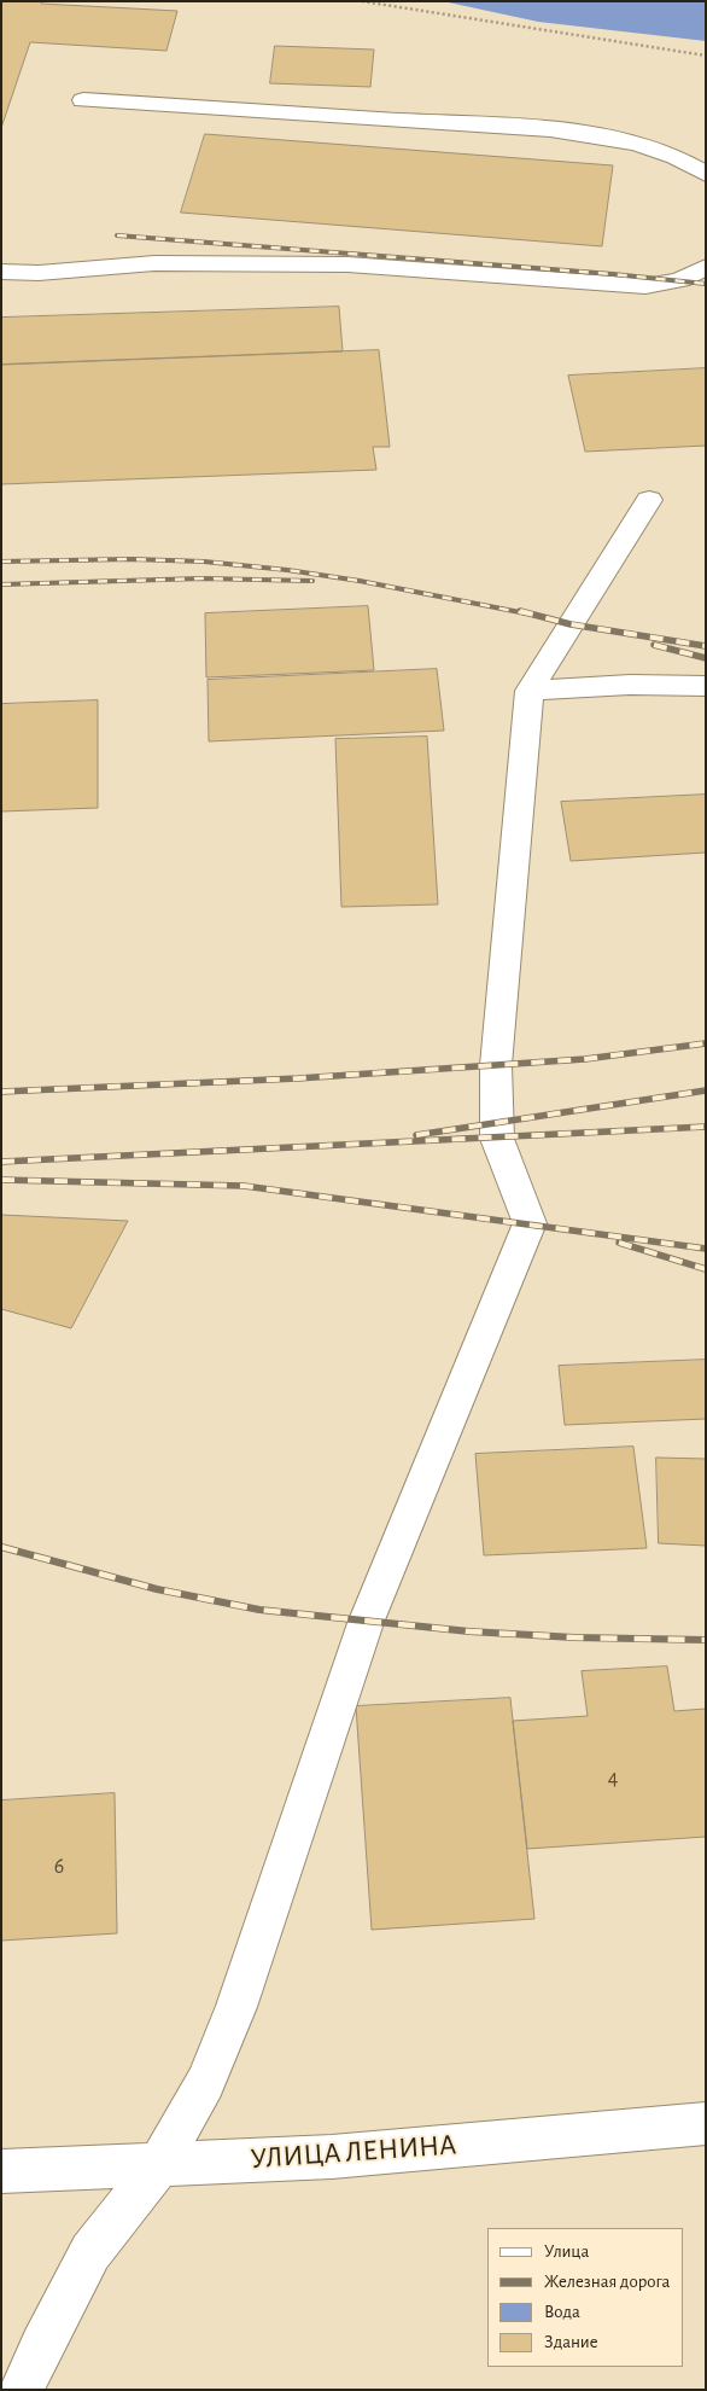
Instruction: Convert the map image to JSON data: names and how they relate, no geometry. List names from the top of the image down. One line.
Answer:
{"streets":{"street":["УЛИЦА ЛЕНИНА"]},"house_numbers":["4","6"],"legend":["Улица","Железная дорога","Вода","Здание"]}
